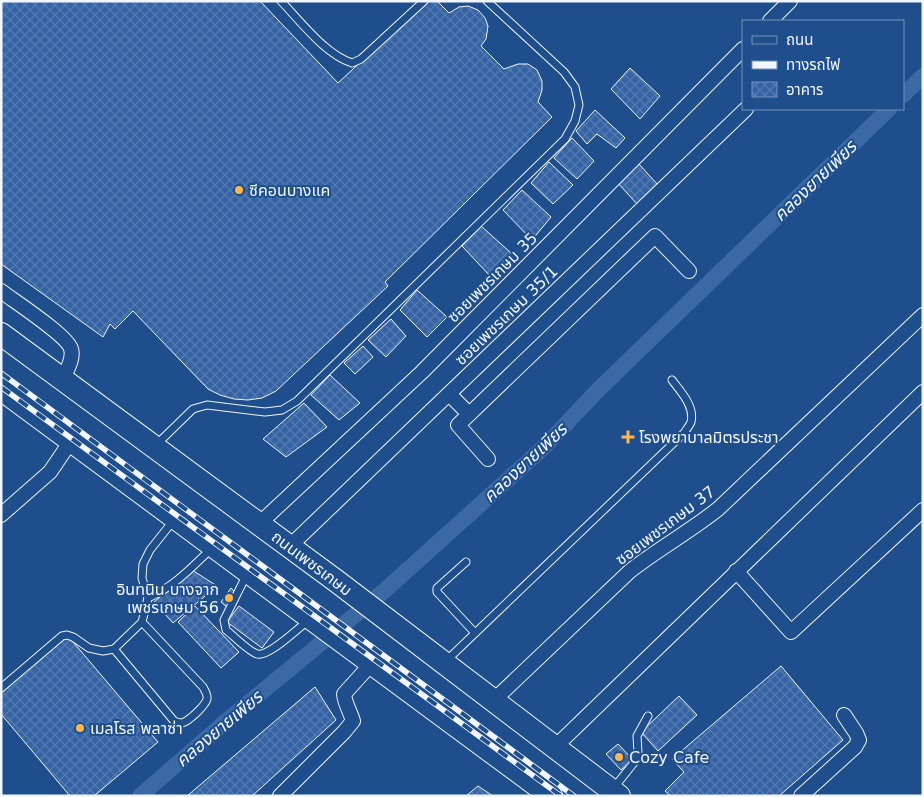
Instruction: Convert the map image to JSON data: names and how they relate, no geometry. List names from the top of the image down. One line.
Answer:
{"streets":{"main road":["ถนนเพชรเกษม"],"street":["ซอยเพชรเกษม 35","ซอยเพชรเกษม 35/1","ซอยเพชรเกษม 37"]},"crossings":[["ซอยเพชรเกษม 35","ถนนเพชรเกษม"],["ซอยเพชรเกษม 35/1","ถนนเพชรเกษม"],["ซอยเพชรเกษม 37","ถนนเพชรเกษม"]],"water":["คลองยายเพียร"],"places":{"other":["ซีคอนบางแค","อินทนิน บางจาก เพชรเกษม 56","เมลโรส พลาซ่า","Cozy Cafe"],"health":["โรงพยาบาลมิตรประชา"]},"legend":["ถนน","ทางรถไฟ","อาคาร"]}
